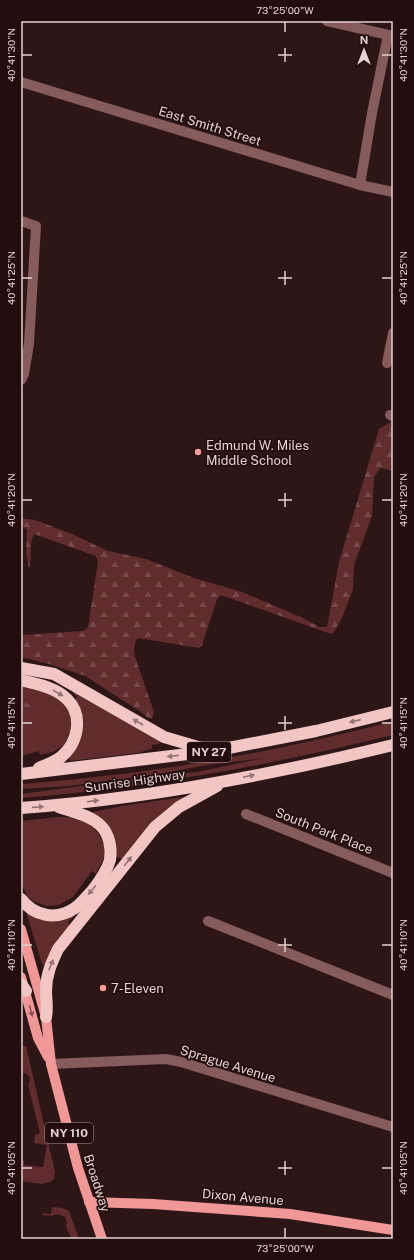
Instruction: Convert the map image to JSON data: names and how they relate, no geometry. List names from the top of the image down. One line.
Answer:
{"streets":{"highway":["NY 27","Sunrise Highway"],"main road":["NY 110","Broadway","Dixon Avenue"],"street":["East Smith Street","South Park Place","Sprague Avenue"]},"crossings":[["Sprague Avenue","Broadway"],["Broadway","Dixon Avenue"]],"places":["Edmund W. Miles Middle School","7-Eleven"],"north":"top","coordinates":["73°25'00\"W","40°41'30\"N","40°41'25\"N","40°41'20\"N","40°41'15\"N","40°41'10\"N","40°41'05\"N"]}
